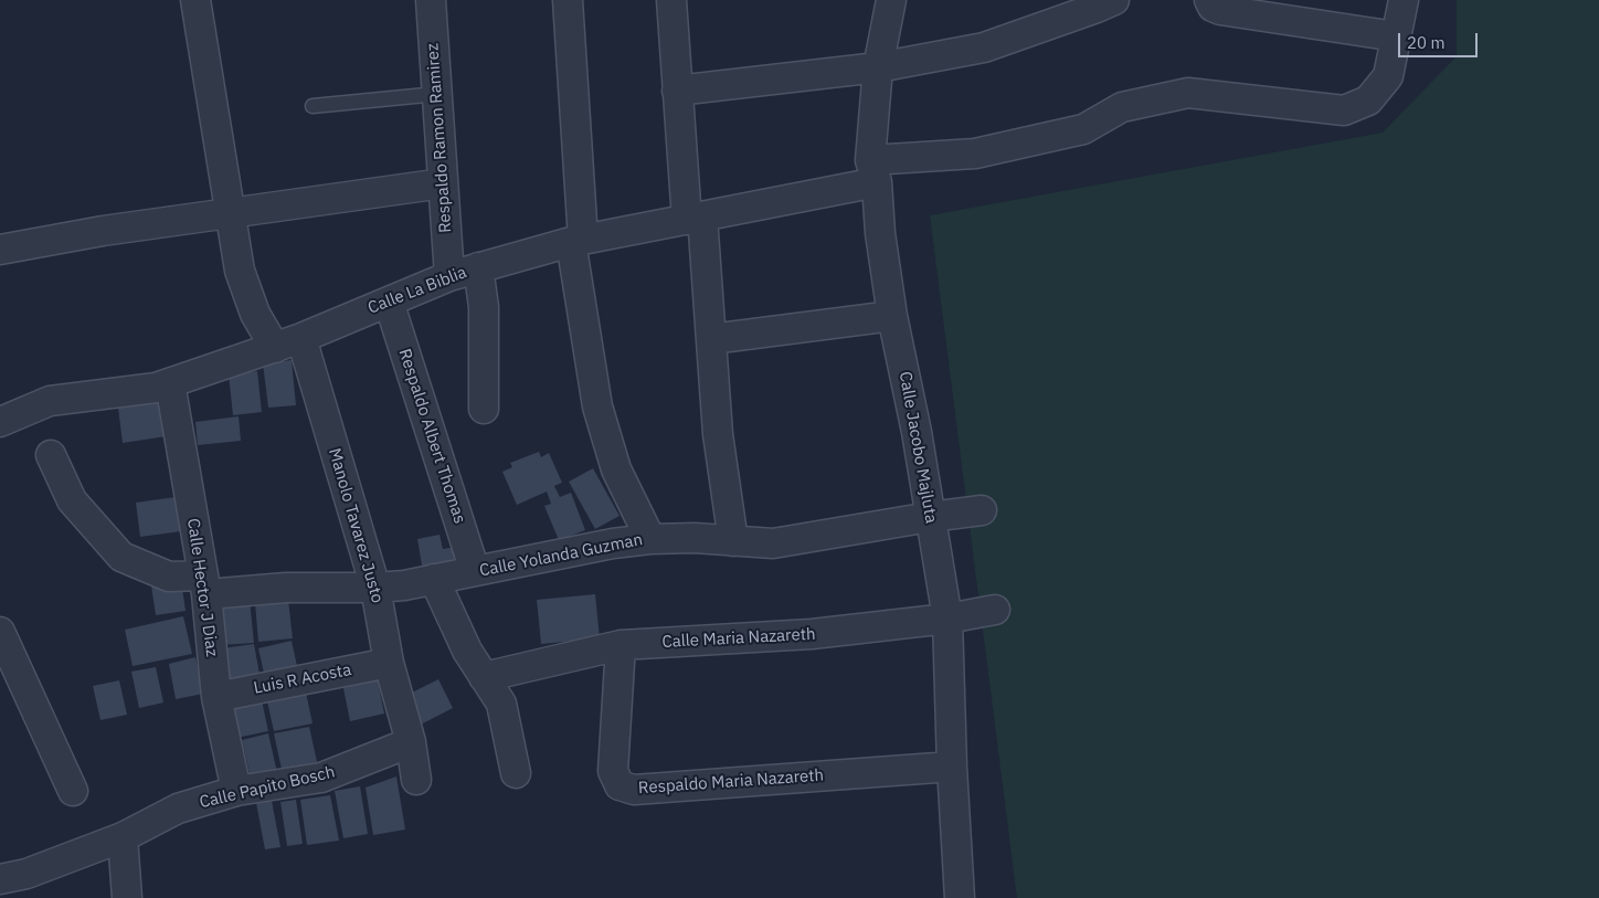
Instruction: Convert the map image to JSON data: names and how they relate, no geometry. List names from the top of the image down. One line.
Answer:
{"streets":{"street":["Respaldo Ramon Ramirez","Calle La Biblia","Respaldo Albert Thomas","Calle Jacobo Majluta","Manolo Tavarez Justo","Calle Yolanda Guzman","Calle Hector J Diaz","Calle Maria Nazareth","Luis R Acosta","Respaldo Maria Nazareth","Calle Papito Bosch"]},"crossings":[["Respaldo Ramon Ramirez","Calle La Biblia"],["Calle La Biblia","Respaldo Albert Thomas"],["Calle La Biblia","Calle Jacobo Majluta"],["Calle La Biblia","Manolo Tavarez Justo"],["Calle La Biblia","Calle Hector J Diaz"],["Respaldo Albert Thomas","Calle Yolanda Guzman"],["Calle Jacobo Majluta","Calle Yolanda Guzman"],["Calle Jacobo Majluta","Calle Maria Nazareth"],["Calle Jacobo Majluta","Respaldo Maria Nazareth"],["Manolo Tavarez Justo","Calle Yolanda Guzman"],["Manolo Tavarez Justo","Luis R Acosta"],["Manolo Tavarez Justo","Calle Papito Bosch"],["Calle Yolanda Guzman","Calle Hector J Diaz"],["Calle Hector J Diaz","Luis R Acosta"],["Calle Hector J Diaz","Calle Papito Bosch"],["Calle Maria Nazareth","Respaldo Maria Nazareth"]],"scale_bar":"20 m"}
